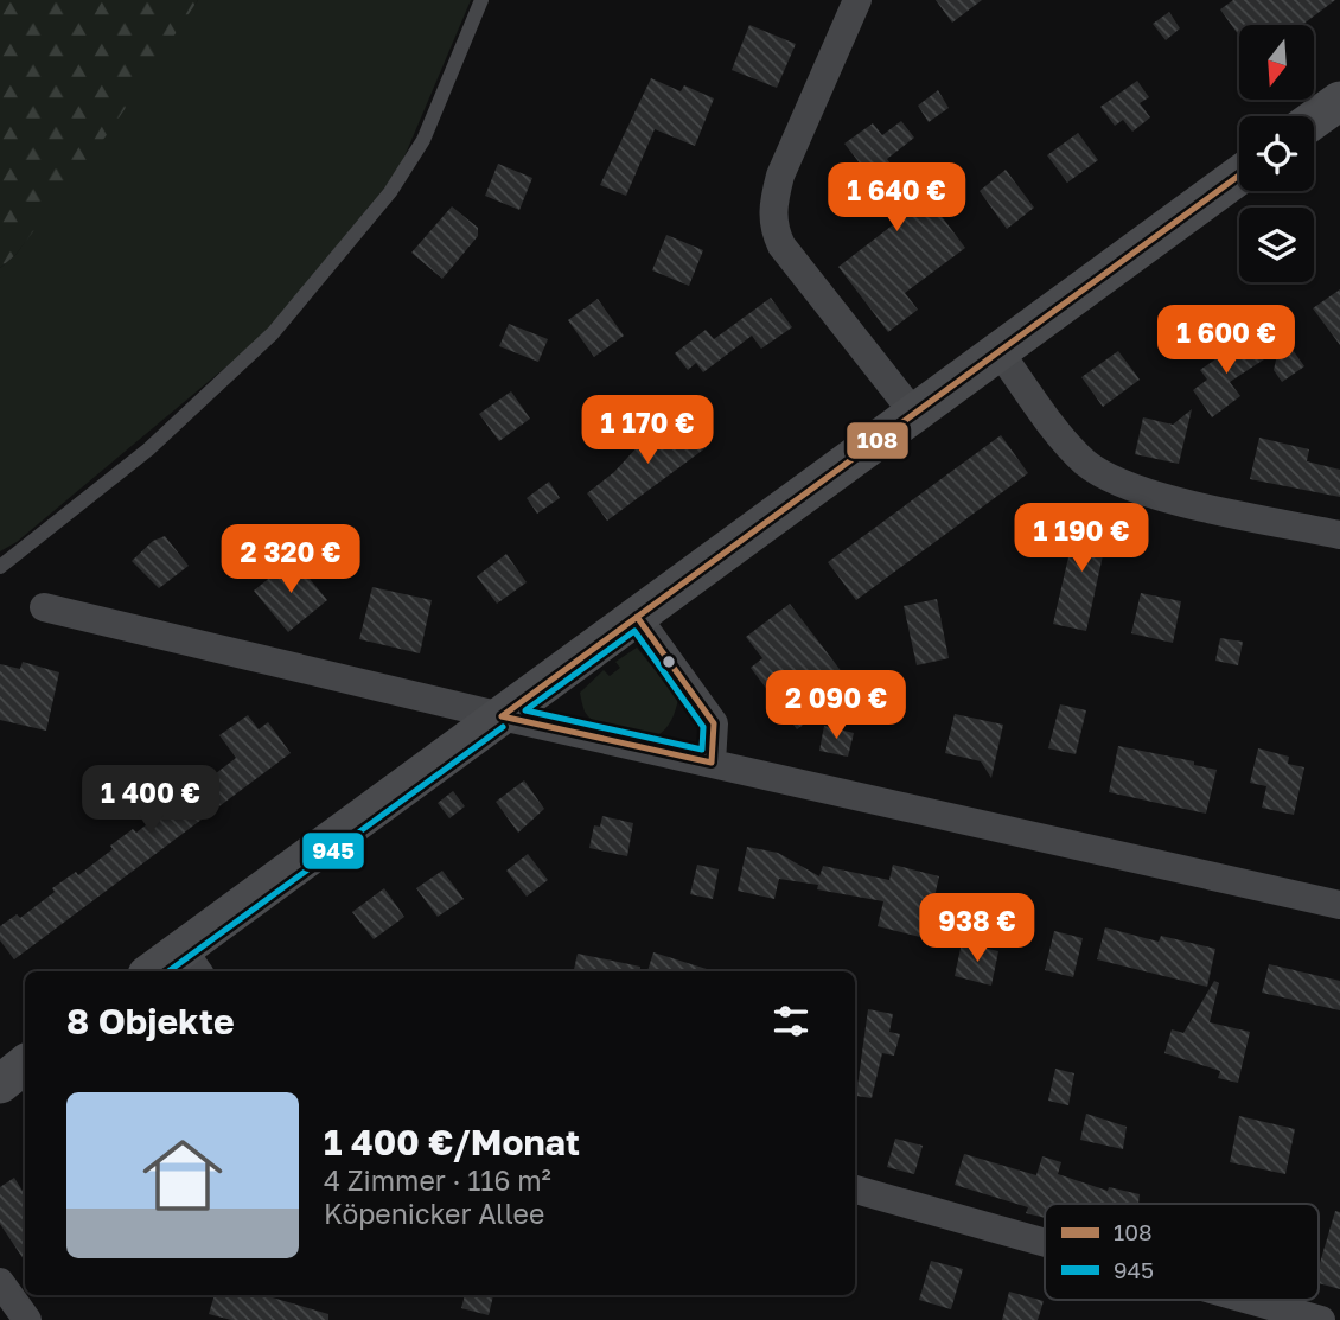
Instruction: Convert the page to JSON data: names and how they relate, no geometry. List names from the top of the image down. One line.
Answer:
{"lines":["transit line 108","transit line 945"],"legend":["108","945"],"north":"bottom","page":{"price":["1 640 €","1 600 €","1 170 €","1 190 €","2 320 €","2 090 €","1 400 €","938 €"],"heading":"8 Objekte","list":[{"name":"1 400 €/Monat","note":"4 Zimmer · 116 m² · Köpenicker Allee"}]}}
